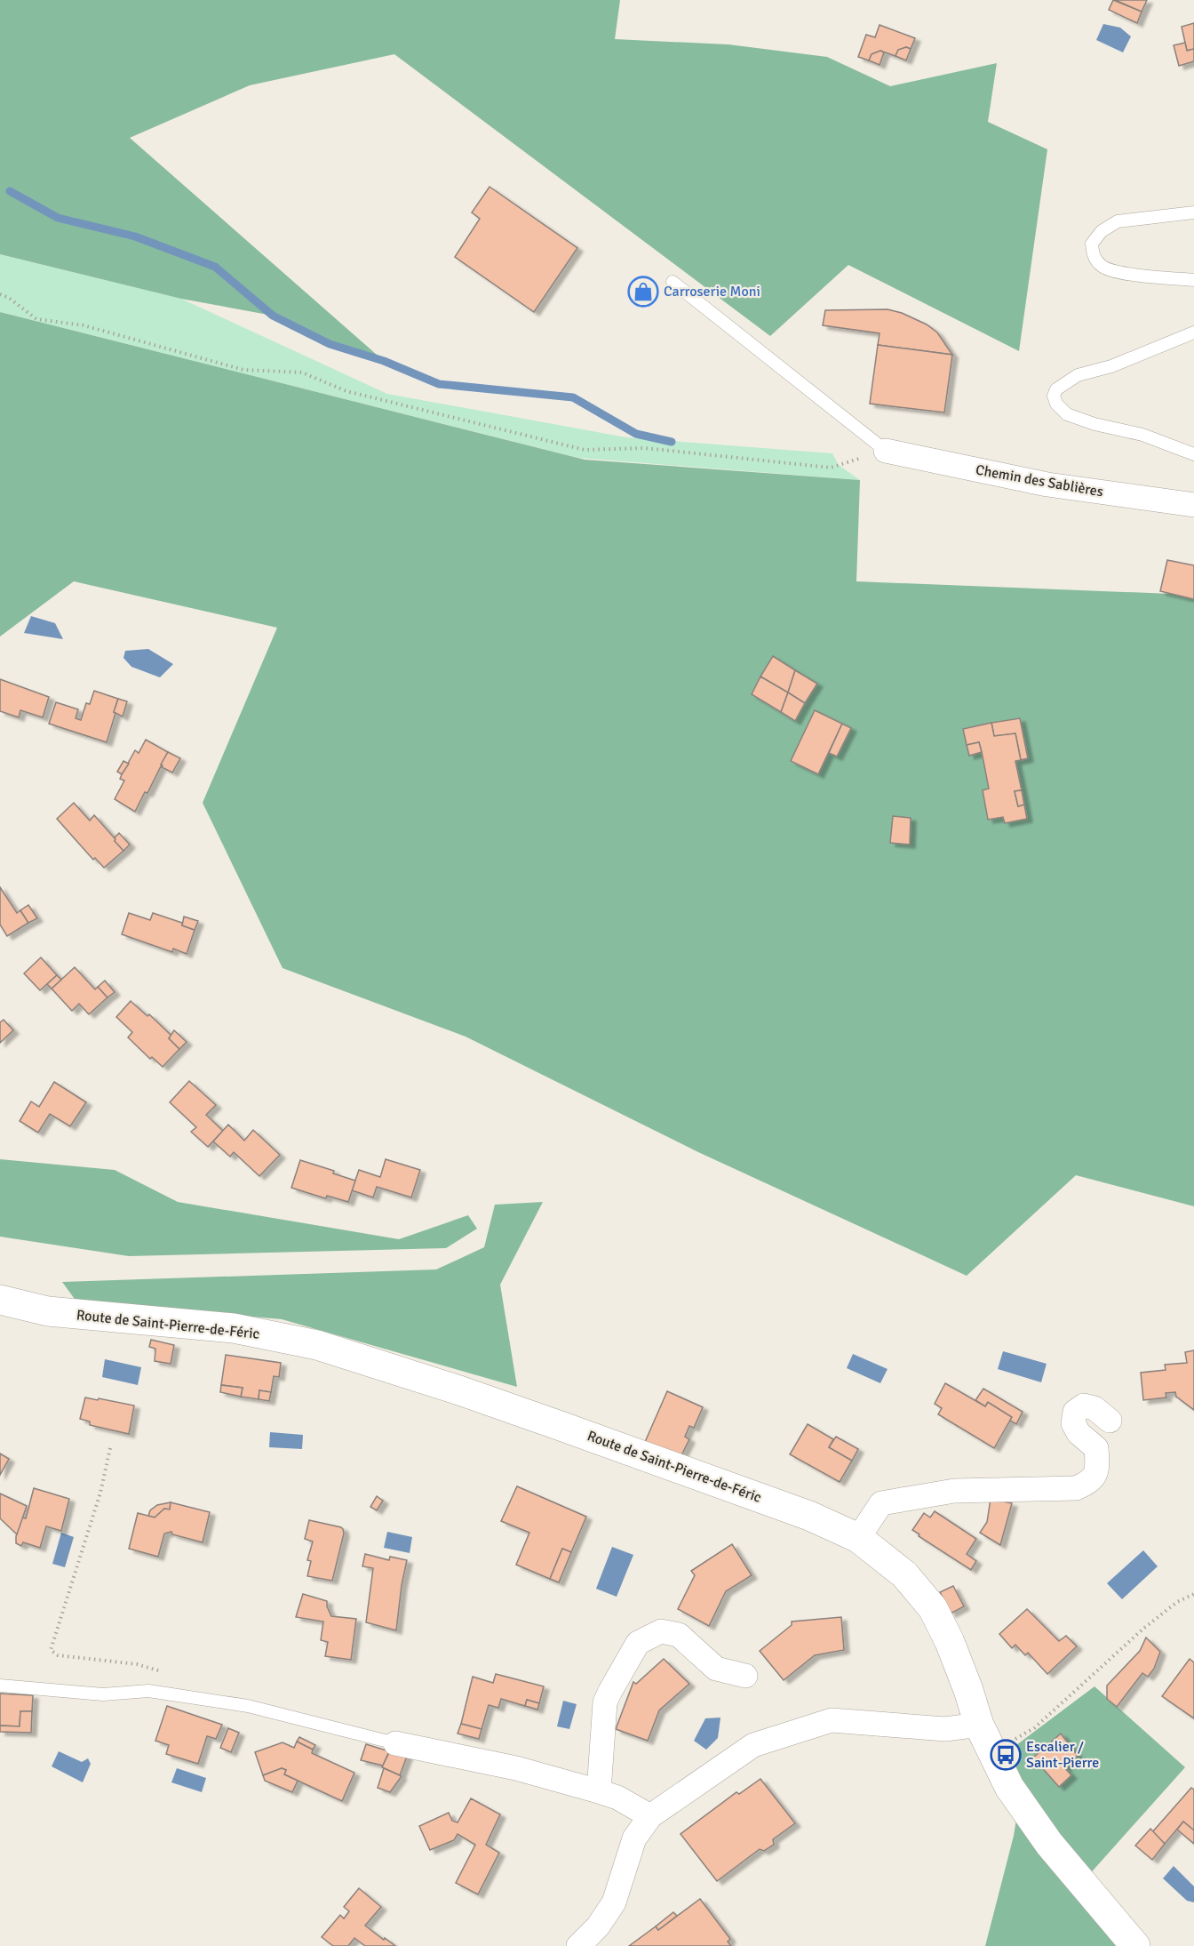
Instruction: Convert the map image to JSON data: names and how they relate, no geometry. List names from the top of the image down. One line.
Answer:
{"streets":{"street":["Chemin des Sablières","Route de Saint-Pierre-de-Féric"]},"places":{"shop":["Carroserie Moni"],"bus stop":["Escalier / Saint-Pierre"]}}
